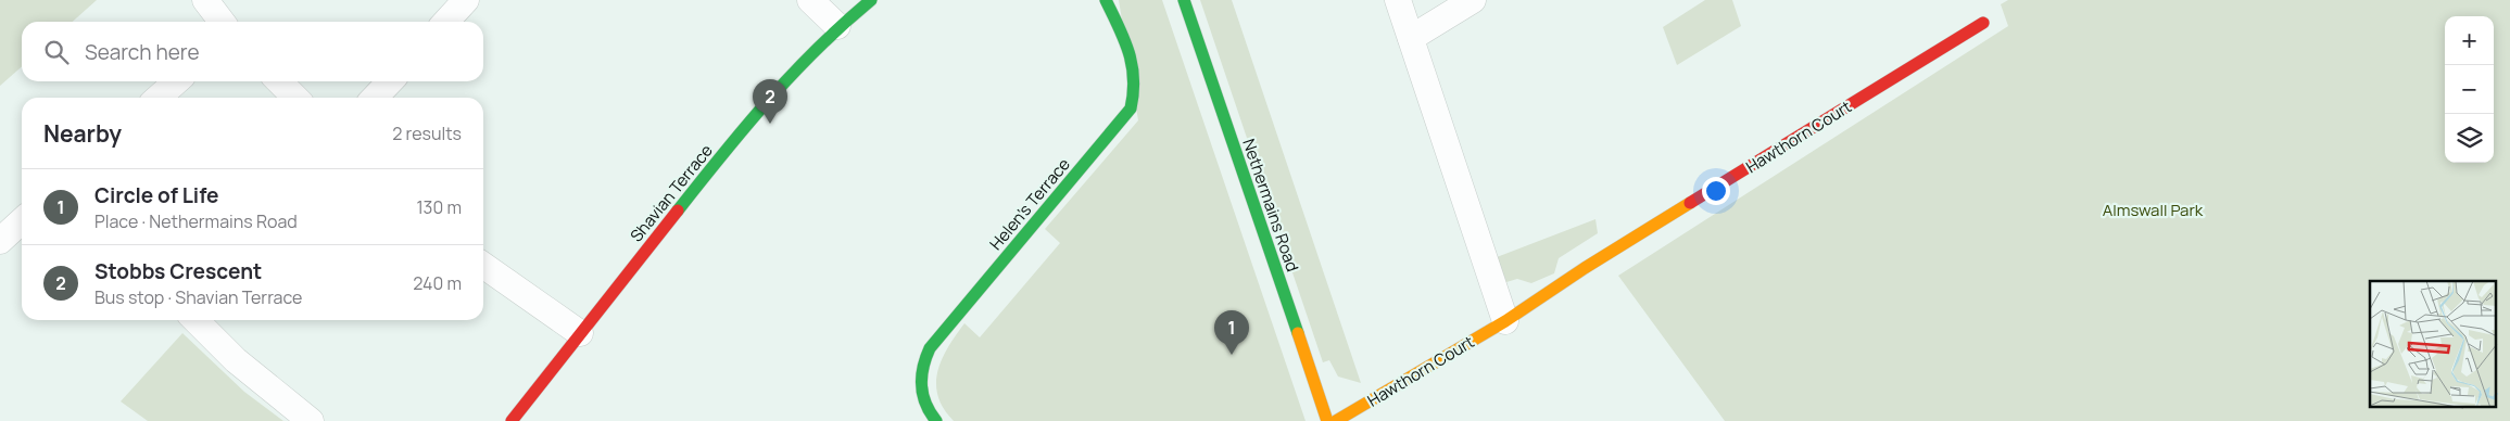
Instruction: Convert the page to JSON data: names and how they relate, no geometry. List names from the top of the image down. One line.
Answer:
{"streets":{"street":["Hawthorn Court","Shavian Terrace","Helen's Terrace","Nethermains Road"]},"parks":["Almswall Park"],"page":{"map_buttons":["+","−"],"search":"Search here","pins":["2","1"],"heading":["Nearby","2 results"],"list":[{"mark":"1","name":"Circle of Life","note":"Place · Nethermains Road","value":"130 m"},{"mark":"2","name":"Stobbs Crescent","note":"Bus stop · Shavian Terrace","value":"240 m"}]}}
